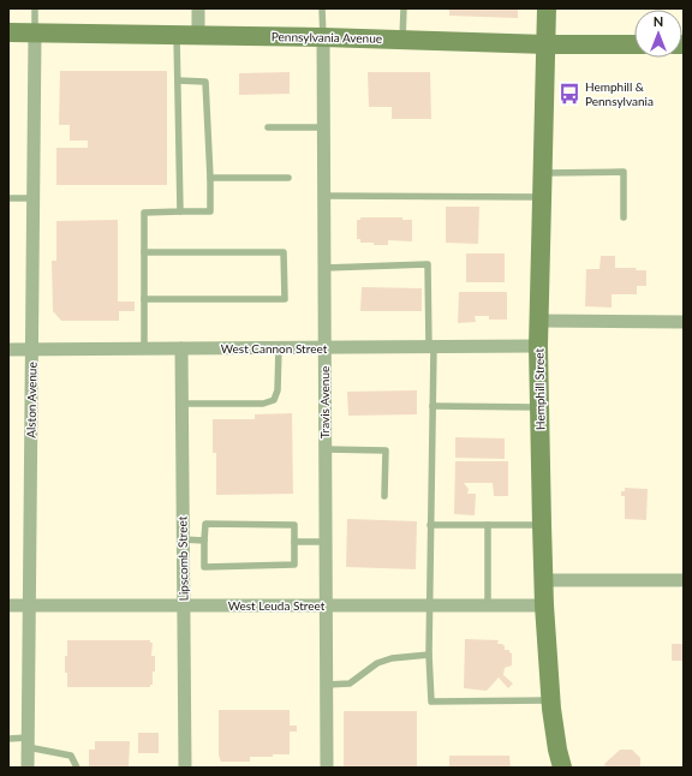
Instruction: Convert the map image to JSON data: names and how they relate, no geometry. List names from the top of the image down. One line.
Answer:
{"streets":{"main road":["Pennsylvania Avenue","Hemphill Street"],"street":["West Cannon Street","Alston Avenue","Travis Avenue","Lipscomb Street","West Leuda Street"]},"crossings":[["Pennsylvania Avenue","Hemphill Street"],["Pennsylvania Avenue","Alston Avenue"],["Pennsylvania Avenue","Travis Avenue"],["West Cannon Street","Hemphill Street"],["West Cannon Street","Alston Avenue"],["West Cannon Street","Travis Avenue"],["West Cannon Street","Lipscomb Street"],["Hemphill Street","West Leuda Street"],["Alston Avenue","West Leuda Street"],["Travis Avenue","West Leuda Street"],["Lipscomb Street","West Leuda Street"]],"places":{"bus stop":["Hemphill & Pennsylvania"]},"north":"top"}
